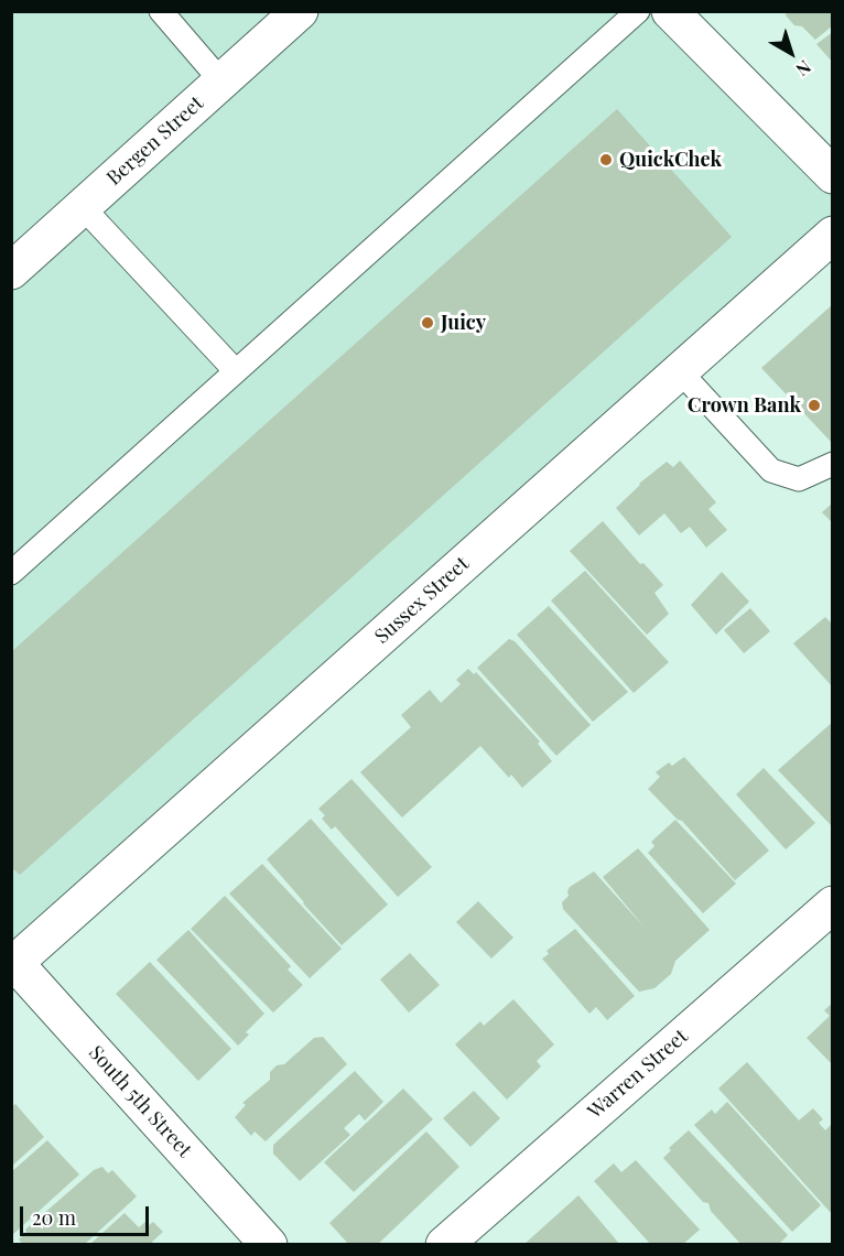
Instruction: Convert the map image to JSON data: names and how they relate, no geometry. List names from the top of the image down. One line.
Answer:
{"streets":{"street":["Bergen Street","Sussex Street","Warren Street","South 5th Street"]},"crossings":[["Sussex Street","South 5th Street"]],"places":["QuickChek","Juicy","Crown Bank"],"scale_bar":"20 m","north":"bottom right"}
